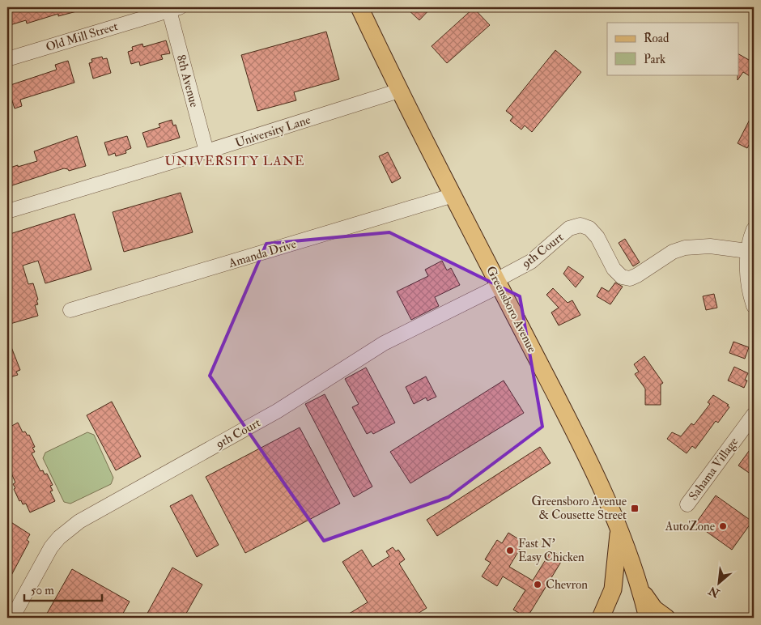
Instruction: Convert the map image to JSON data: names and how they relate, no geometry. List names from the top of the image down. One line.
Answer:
{"streets":{"main road":["Greensboro Avenue"],"street":["Old Mill Street","8th Avenue","University Lane","9th Court","Amanda Drive","Sahama Village"]},"crossings":[["Old Mill Street","8th Avenue"],["8th Avenue","University Lane"],["University Lane","Greensboro Avenue"],["9th Court","Greensboro Avenue"],["Amanda Drive","Greensboro Avenue"]],"districts":["UNIVERSITY LANE"],"places":{"transit":["Greensboro Avenue & Cousette Street"],"other":["AutoZone","Fast N' Easy Chicken","Chevron"]},"legend":["Road","Park"],"scale_bar":"50 m","north":"bottom left"}
